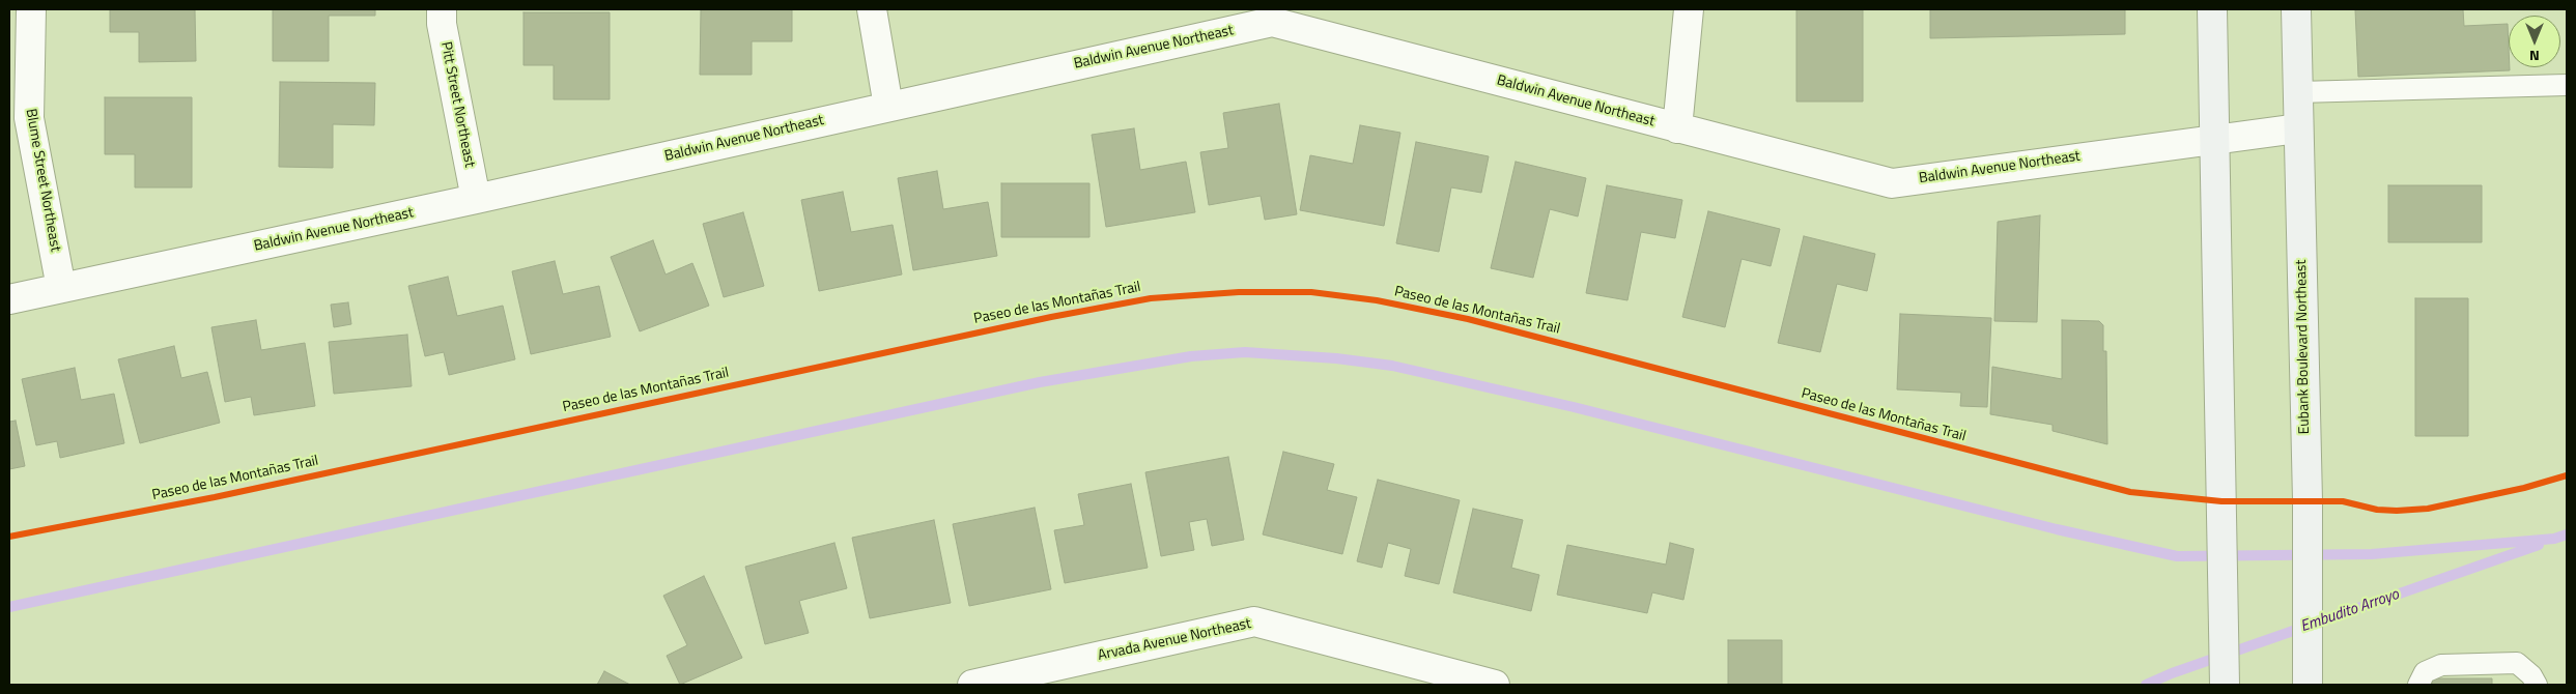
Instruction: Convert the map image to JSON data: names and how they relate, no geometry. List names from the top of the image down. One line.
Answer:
{"streets":{"main road":["Eubank Boulevard Northeast"],"street":["Baldwin Avenue Northeast","Pitt Street Northeast","Blume Street Northeast","Arvada Avenue Northeast"],"cycle path":["Paseo de las Montañas Trail"]},"crossings":[["Baldwin Avenue Northeast","Pitt Street Northeast"],["Baldwin Avenue Northeast","Blume Street Northeast"],["Baldwin Avenue Northeast","Eubank Boulevard Northeast"]],"water":["Embudito Arroyo"],"north":"bottom"}
